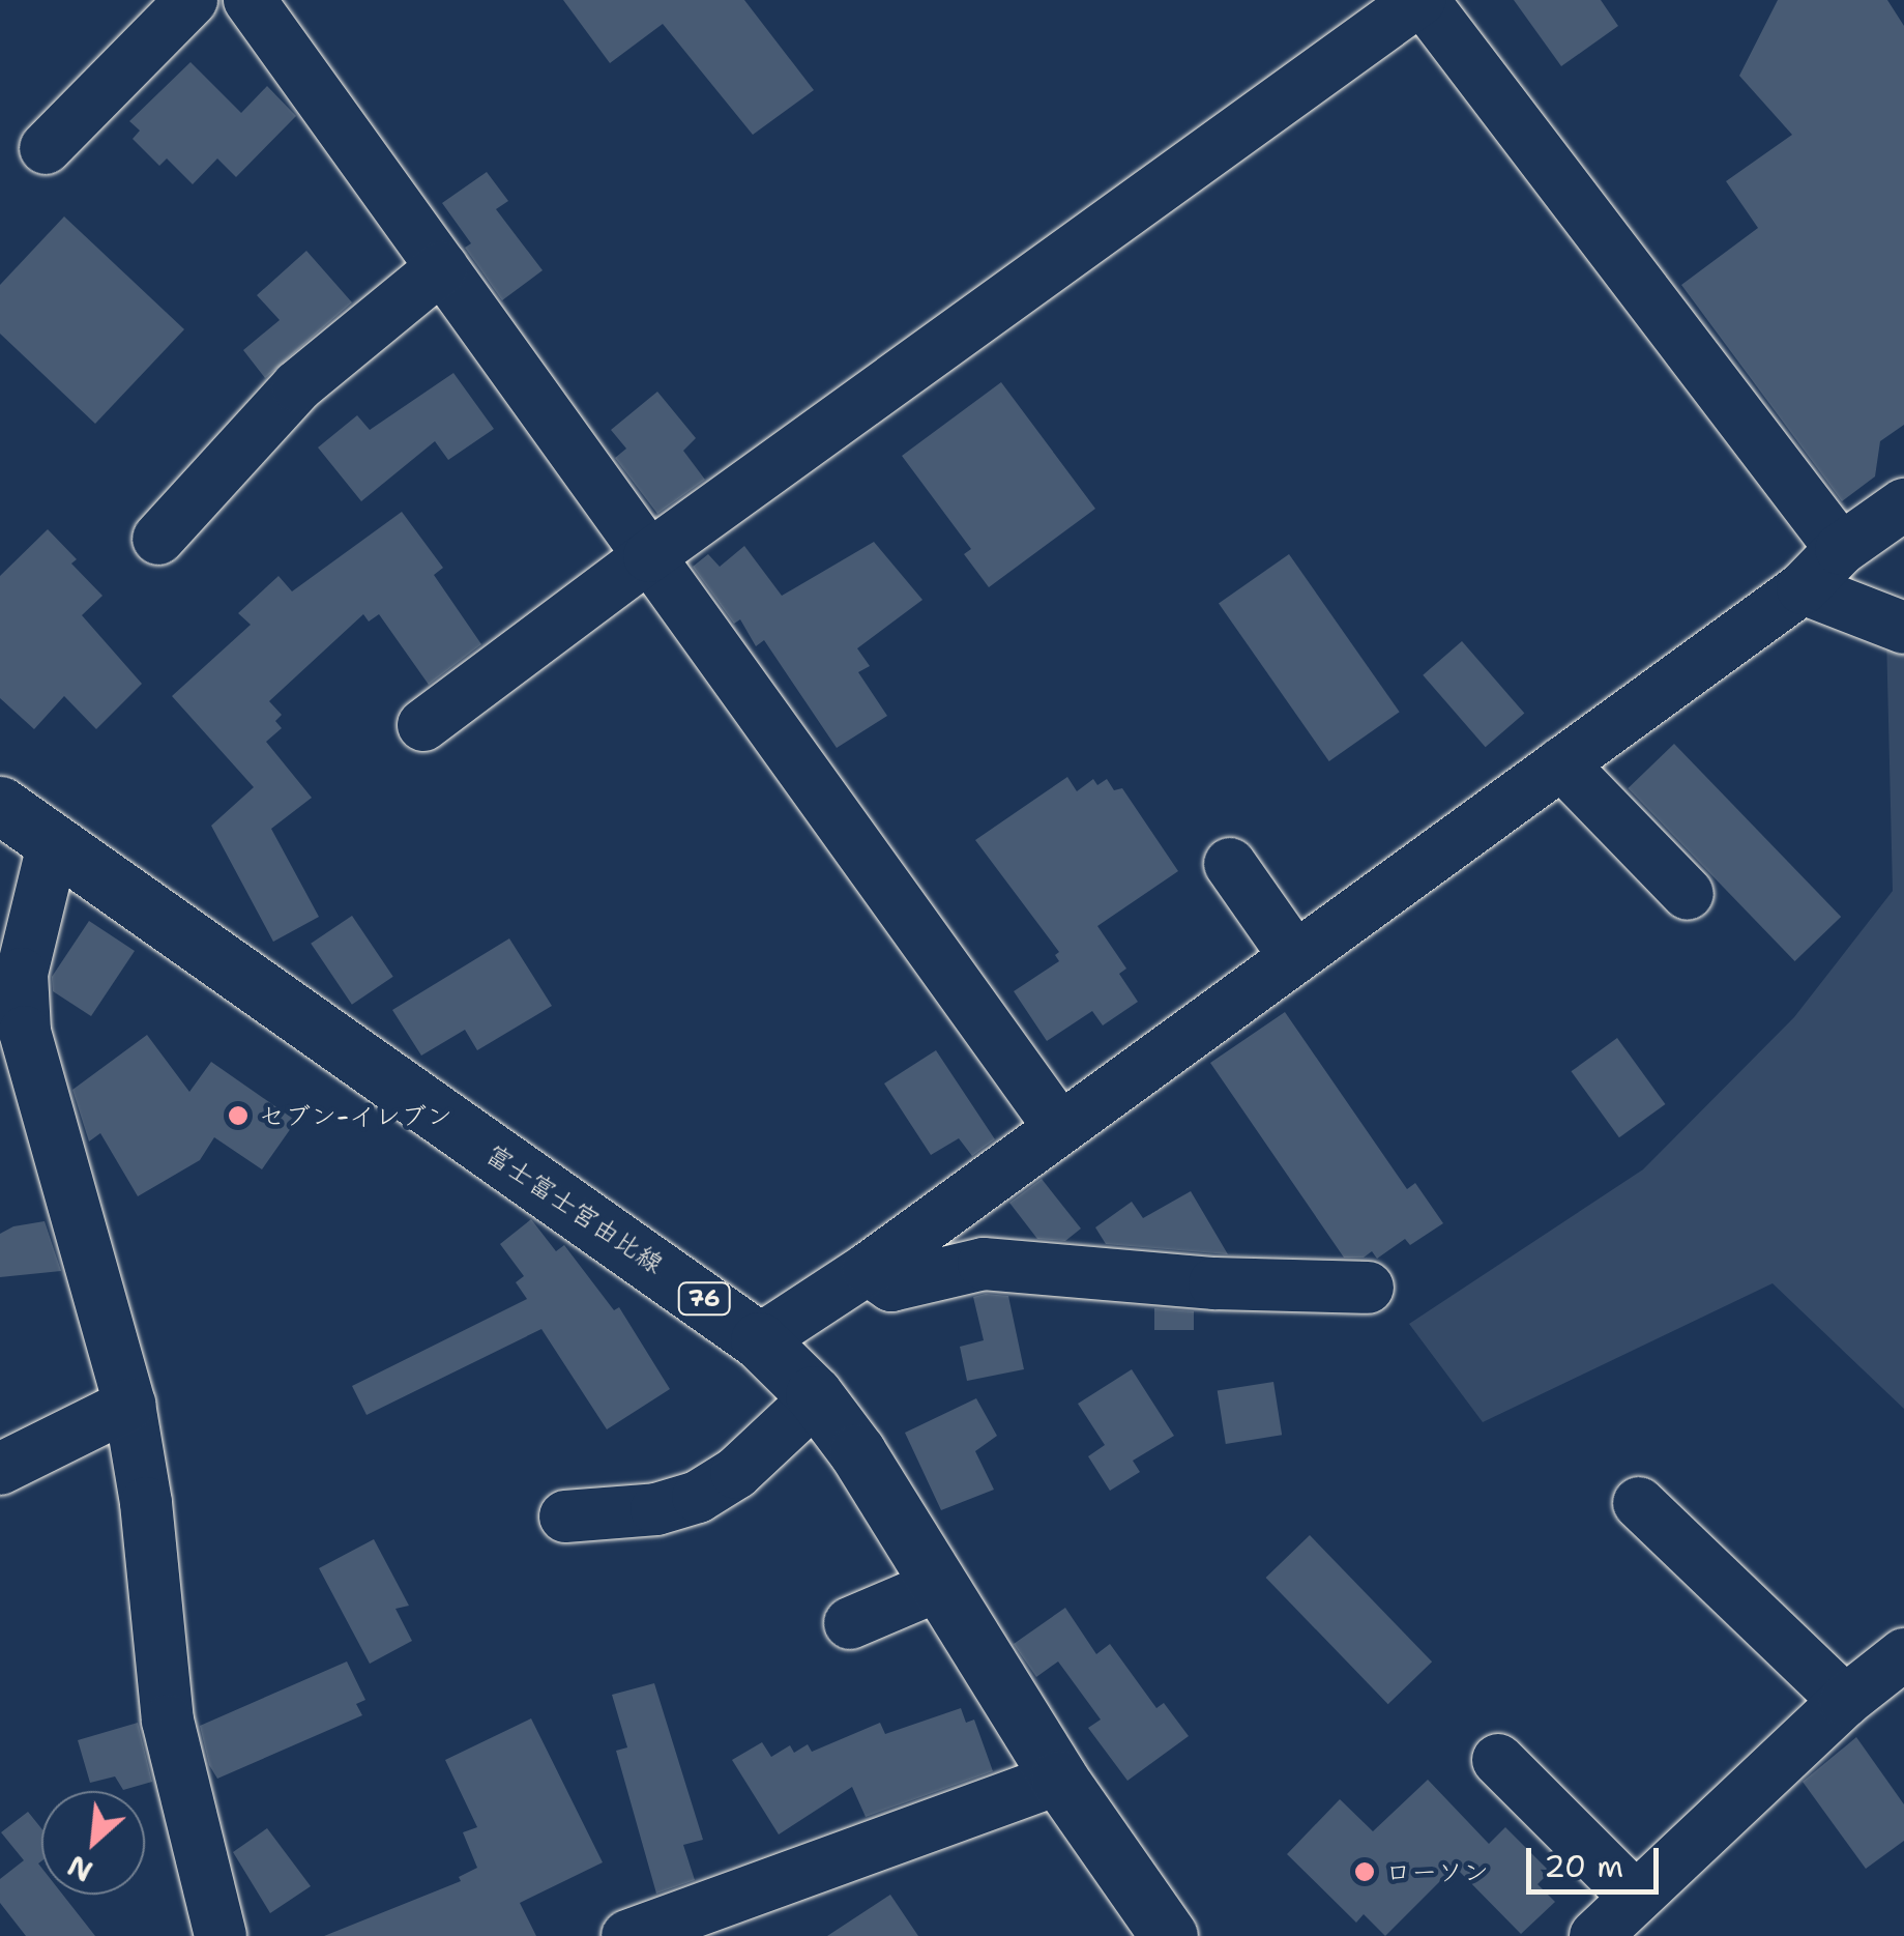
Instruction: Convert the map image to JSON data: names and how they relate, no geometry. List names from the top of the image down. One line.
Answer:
{"streets":{"main road":["富士富士宮由比線","76"]},"places":["セブン-イレブン","ローソン"],"scale_bar":"20 m","north":"bottom left"}
